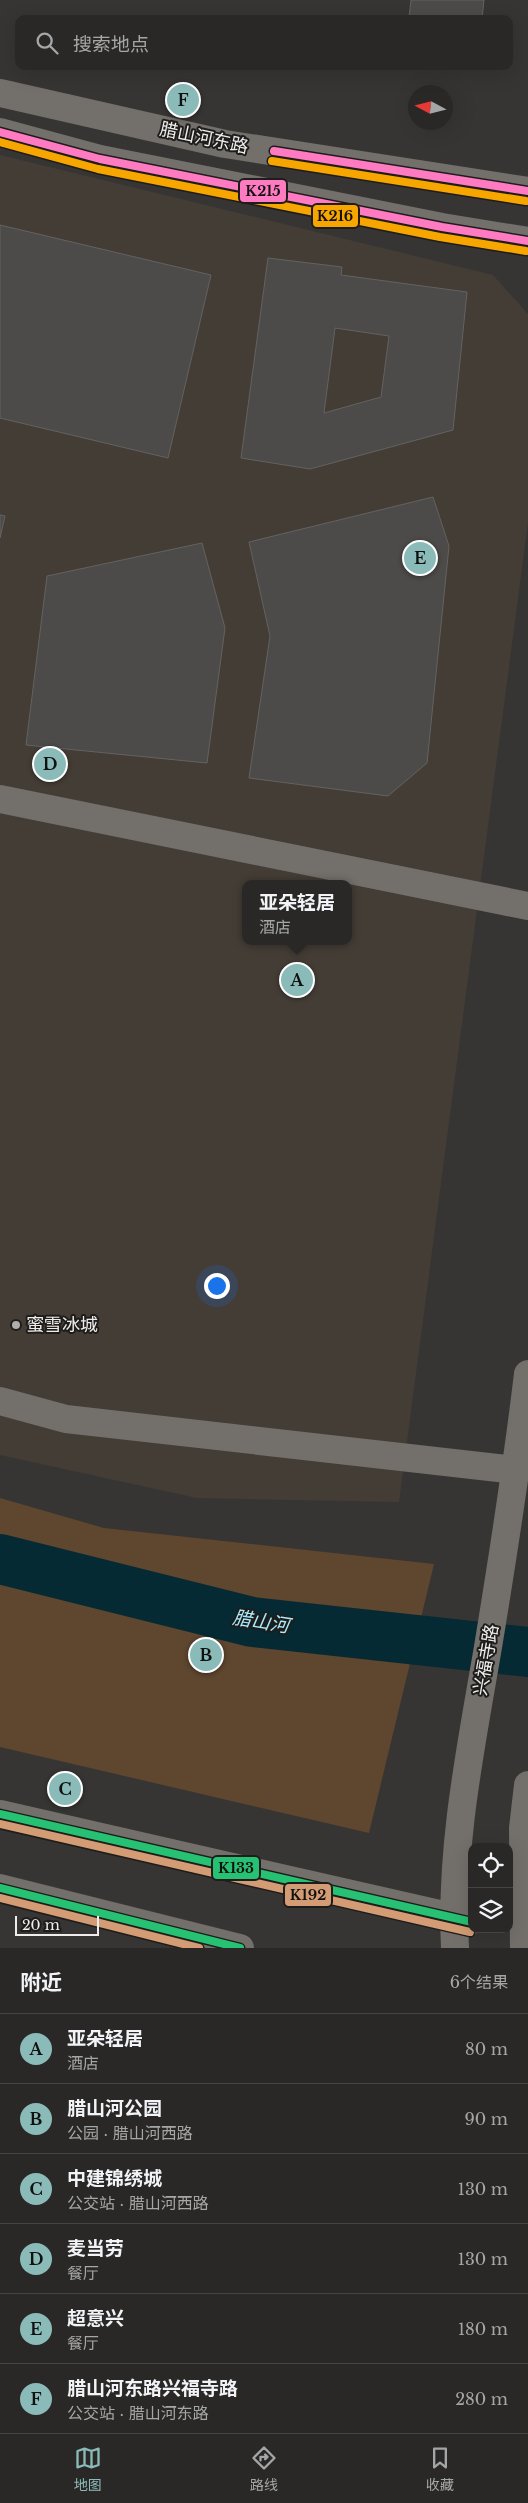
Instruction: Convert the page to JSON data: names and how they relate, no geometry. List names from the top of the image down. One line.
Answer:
{"streets":{"main road":["腊山河东路","兴福寺路"]},"water":["腊山河"],"places":["蜜雪冰城"],"lines":["transit line K215","transit line K216","transit line K133","transit line K192"],"scale_bar":"20 m","north":"left","page":{"search":"搜索地点","pins":["F","E","D","A","B","C"],"popup":["亚朵轻居","酒店"],"scale":"20 m","heading":["附近","6个结果"],"list":[{"mark":"A","name":"亚朵轻居","note":"酒店","value":"80 m"},{"mark":"B","name":"腊山河公园","note":"公园 · 腊山河西路","value":"90 m"},{"mark":"C","name":"中建锦绣城","note":"公交站 · 腊山河西路","value":"130 m"},{"mark":"D","name":"麦当劳","note":"餐厅","value":"130 m"},{"mark":"E","name":"超意兴","note":"餐厅","value":"180 m"},{"mark":"F","name":"腊山河东路兴福寺路","note":"公交站 · 腊山河东路","value":"280 m"}],"nav":["地图","路线","收藏"]}}
